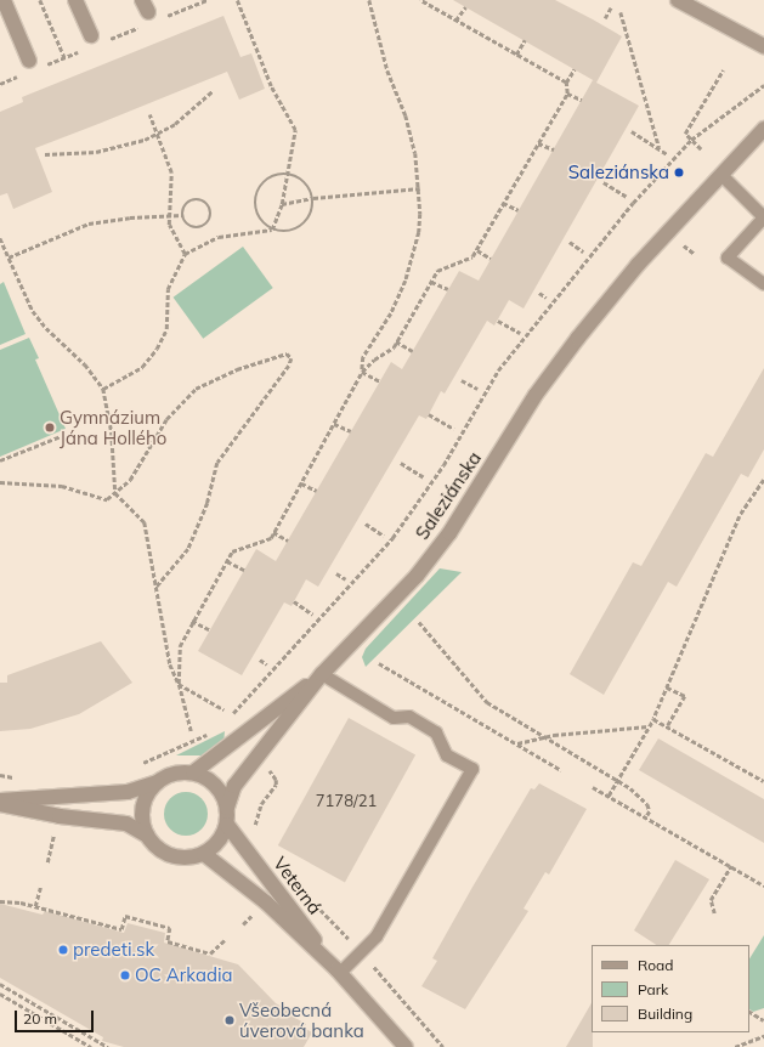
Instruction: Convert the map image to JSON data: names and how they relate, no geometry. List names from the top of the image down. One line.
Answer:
{"streets":{"street":["Saleziánska","Veterná"]},"crossings":[["Saleziánska","Veterná"]],"places":["Saleziánska","Gymnázium Jána Hollého","predeti.sk","OC Arkadia","Všeobecná úverová banka"],"house_numbers":["7178/21"],"legend":["Road","Park","Building"],"scale_bar":"20 m"}
